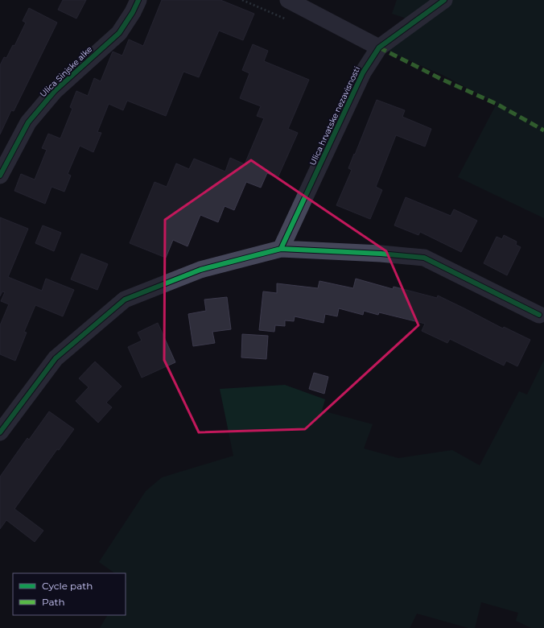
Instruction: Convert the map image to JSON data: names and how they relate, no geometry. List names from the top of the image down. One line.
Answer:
{"streets":{"street":["Ulica Sinjske alke","Ulica hrvatske nezavisnosti"]},"legend":["Cycle path","Path"]}
